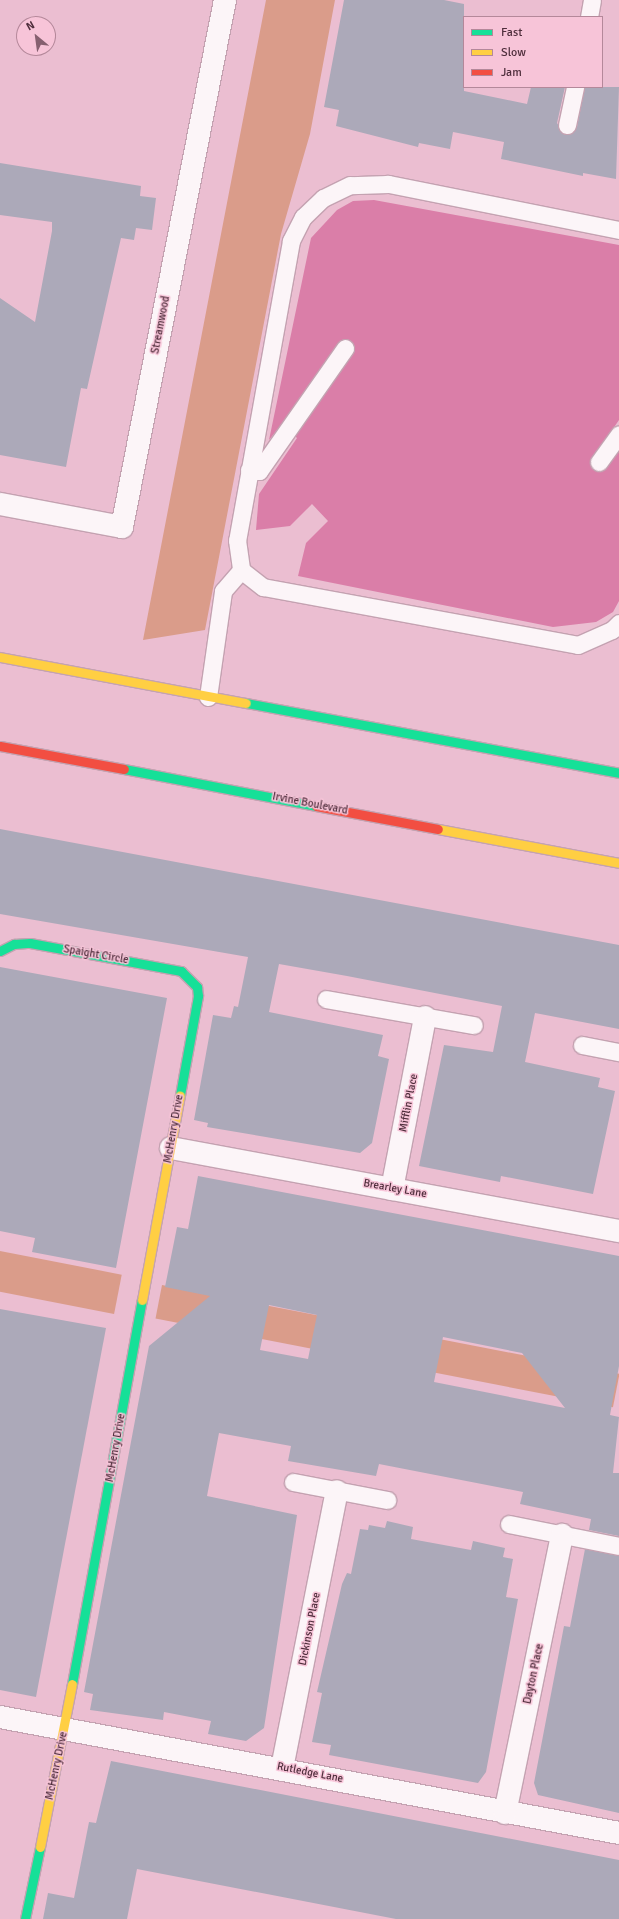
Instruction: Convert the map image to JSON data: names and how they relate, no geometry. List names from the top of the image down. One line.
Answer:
{"streets":{"main road":["Irvine Boulevard","Spaight Circle","McHenry Drive"],"street":["Streamwood","Mifflin Place","Brearley Lane","Dickinson Place","Dayton Place","Rutledge Lane"]},"crossings":[["Spaight Circle","McHenry Drive"],["Mifflin Place","Brearley Lane"],["McHenry Drive","Brearley Lane"],["McHenry Drive","Rutledge Lane"],["Dickinson Place","Rutledge Lane"],["Dayton Place","Rutledge Lane"]],"legend":["Fast","Slow","Jam"],"north":"top left"}
